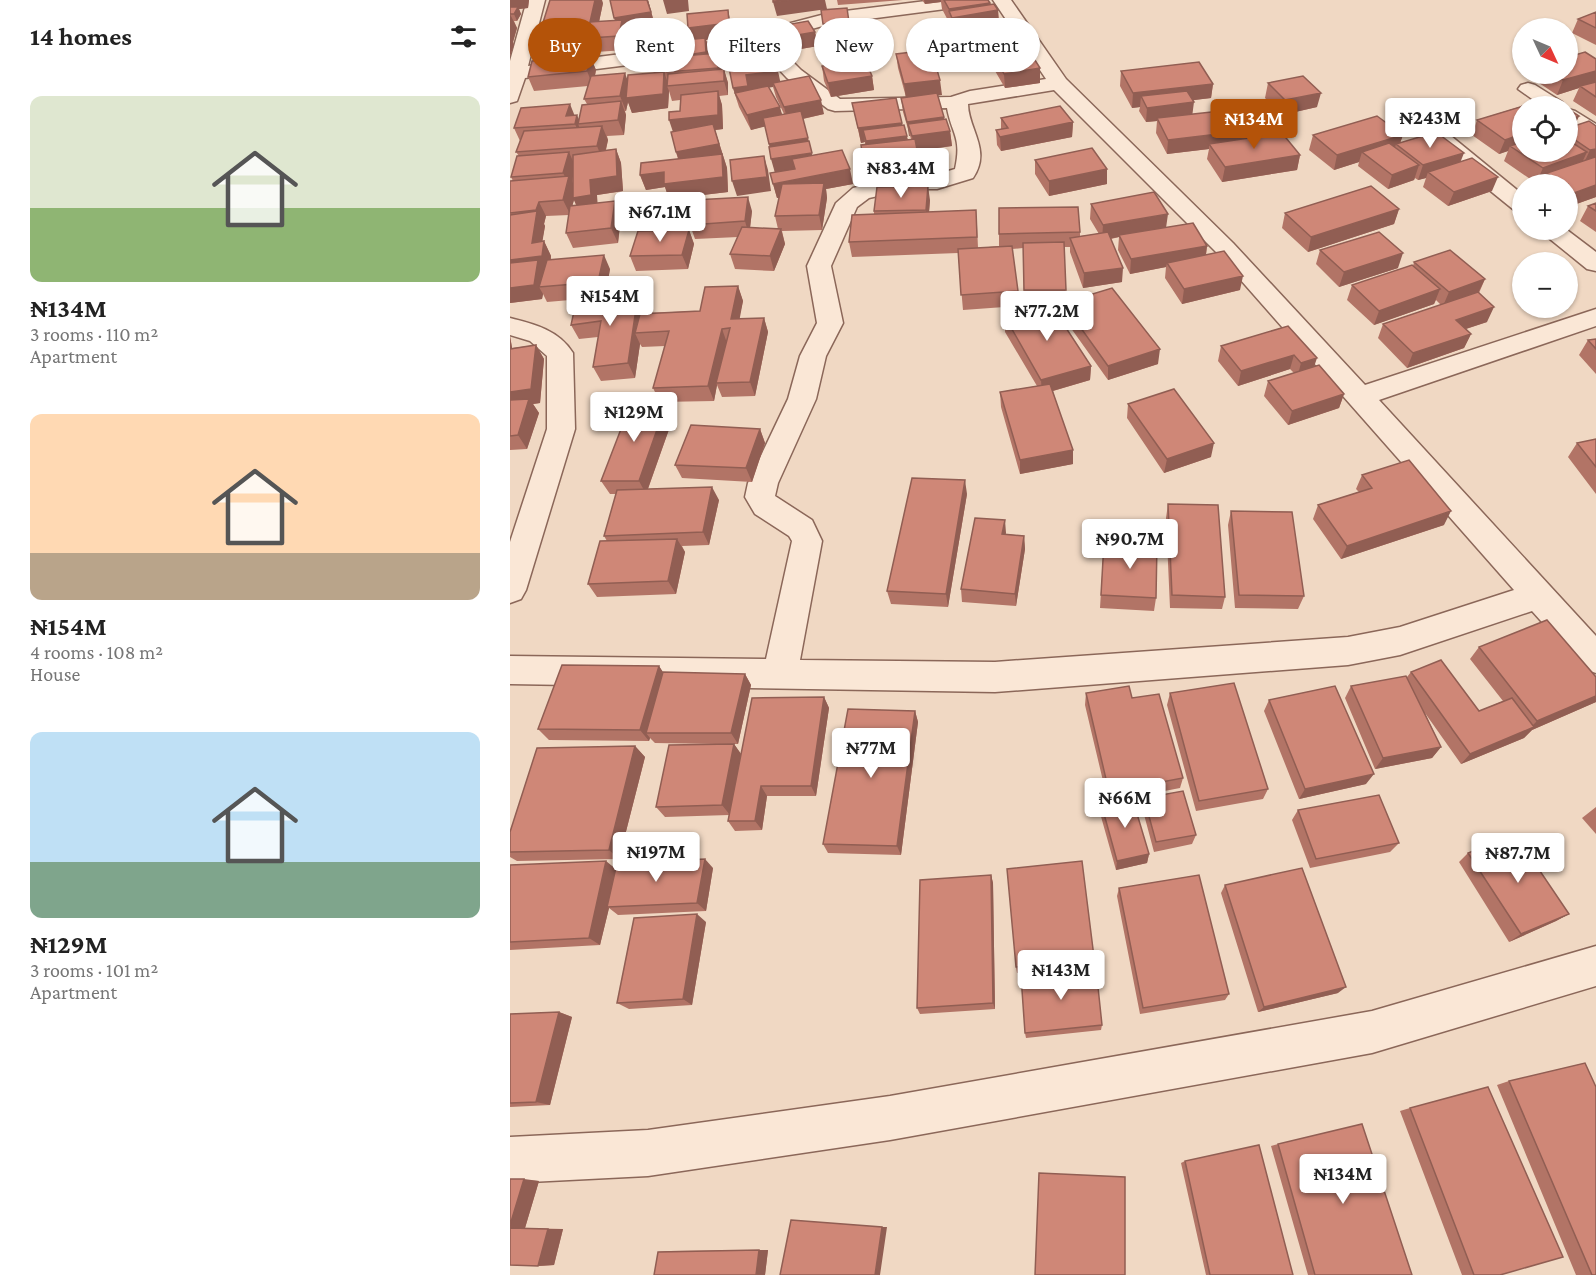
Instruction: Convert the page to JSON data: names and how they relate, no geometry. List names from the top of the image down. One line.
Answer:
{"north":"bottom right","page":{"heading":"14 homes","map_buttons":["+","−"],"chip":["Buy","Rent","Filters","New","Apartment"],"list":[{"name":"₦134M","note":"3 rooms · 110 m² · Apartment"},{"name":"₦154M","note":"4 rooms · 108 m² · House"},{"name":"₦129M","note":"3 rooms · 101 m² · Apartment"}],"price":["₦243M","₦134M","₦83.4M","₦67.1M","₦154M","₦77.2M","₦129M","₦90.7M","₦77M","₦66M","₦197M","₦87.7M","₦143M","₦134M"]}}
